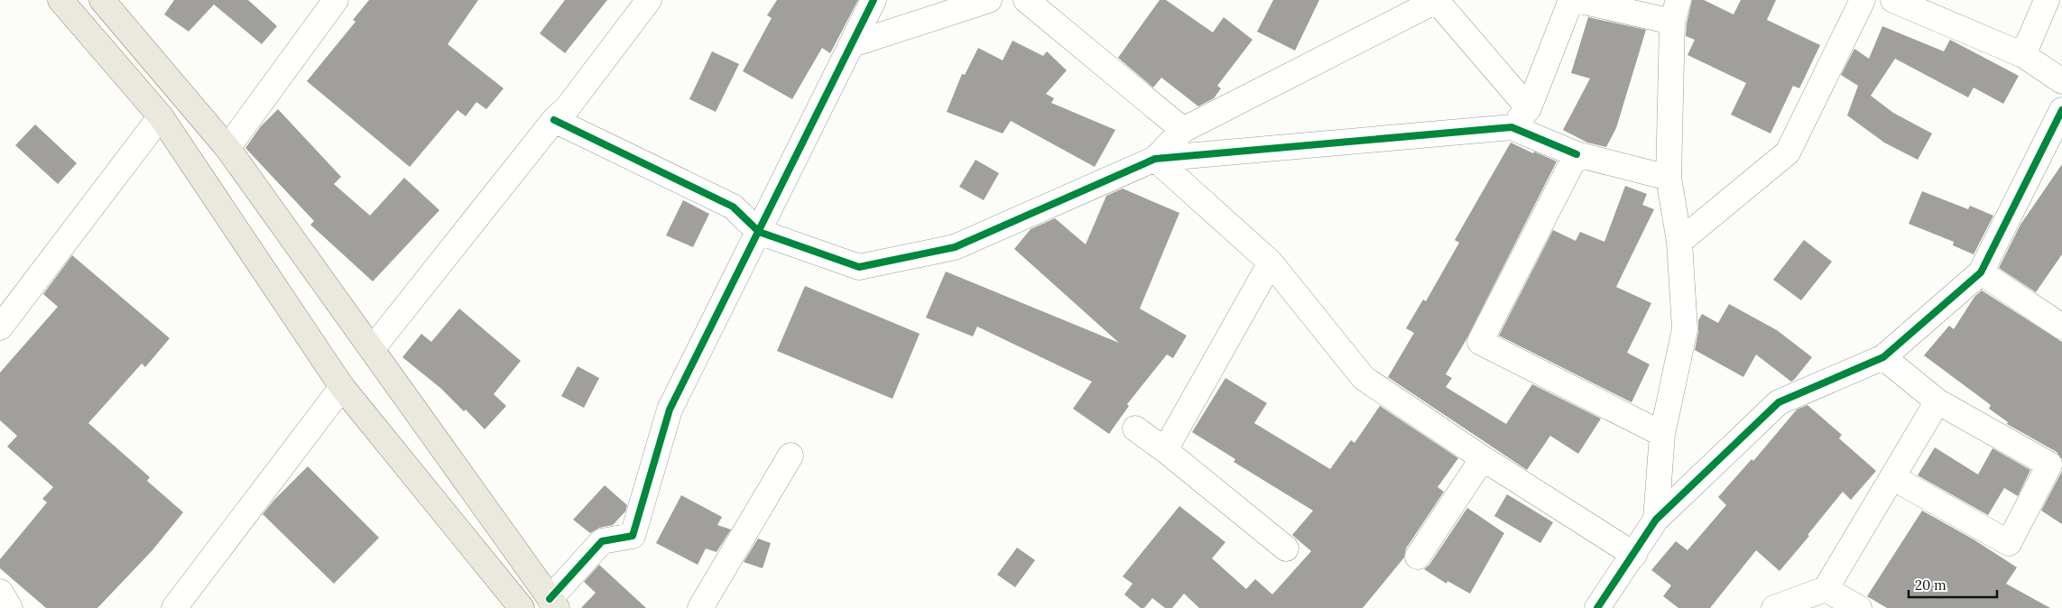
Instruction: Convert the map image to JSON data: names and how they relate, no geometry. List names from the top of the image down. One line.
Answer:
{"scale_bar":"20 m"}
